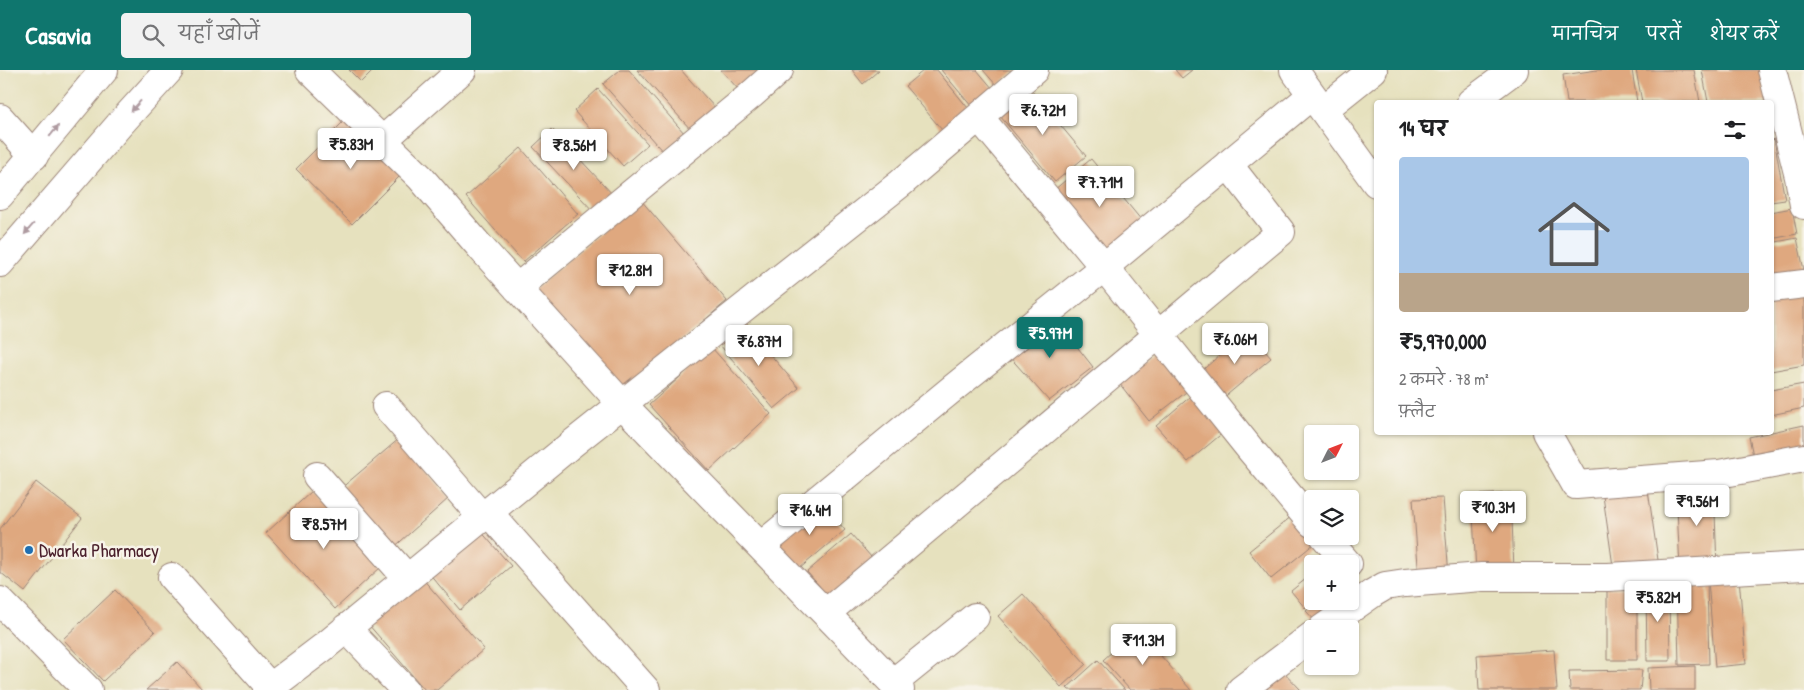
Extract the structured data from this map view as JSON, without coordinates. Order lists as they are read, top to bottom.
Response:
{
  "places": ["Dwarka Pharmacy"],
  "north": "top right",
  "page": {
    "header": "Casavia",
    "search": "यहाँ खोजें",
    "nav": ["मानचित्र", "परतें", "शेयर करें"],
    "price": [
      "₹6.72M",
      "₹5.83M",
      "₹8.56M",
      "₹7.71M",
      "₹12.8M",
      "₹5.97M",
      "₹6.06M",
      "₹6.87M",
      "₹9.56M",
      "₹10.3M",
      "₹16.4M",
      "₹8.57M",
      "₹5.82M",
      "₹11.3M"
    ],
    "heading": "14 घर",
    "list": [
      {
        "name": "₹5,970,000",
        "note": "2 कमरे · 78 m² · फ़्लैट"
      }
    ],
    "map_buttons": ["+", "−"]
  }
}
